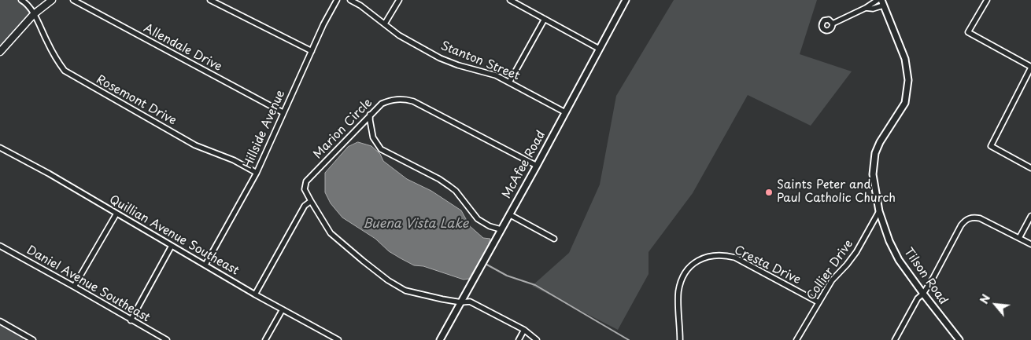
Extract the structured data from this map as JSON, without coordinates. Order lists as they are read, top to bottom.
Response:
{
  "streets": {
    "street": [
      "Allendale Drive",
      "Stanton Street",
      "Rosemont Drive",
      "Marion Circle",
      "Hillside Avenue",
      "McAfee Road",
      "Quillian Avenue Southeast",
      "Cresta Drive",
      "Collier Drive",
      "Tilson Road",
      "Daniel Avenue Southeast"
    ]
  },
  "crossings": [
    ["Allendale Drive", "Hillside Avenue"],
    ["Stanton Street", "McAfee Road"],
    ["Rosemont Drive", "Hillside Avenue"],
    ["Marion Circle", "McAfee Road"],
    ["Hillside Avenue", "Quillian Avenue Southeast"],
    ["Cresta Drive", "Collier Drive"],
    ["Collier Drive", "Tilson Road"]
  ],
  "water": ["Buena Vista Lake"],
  "places": ["Saints Peter and Paul Catholic Church"],
  "north": "top left"
}
